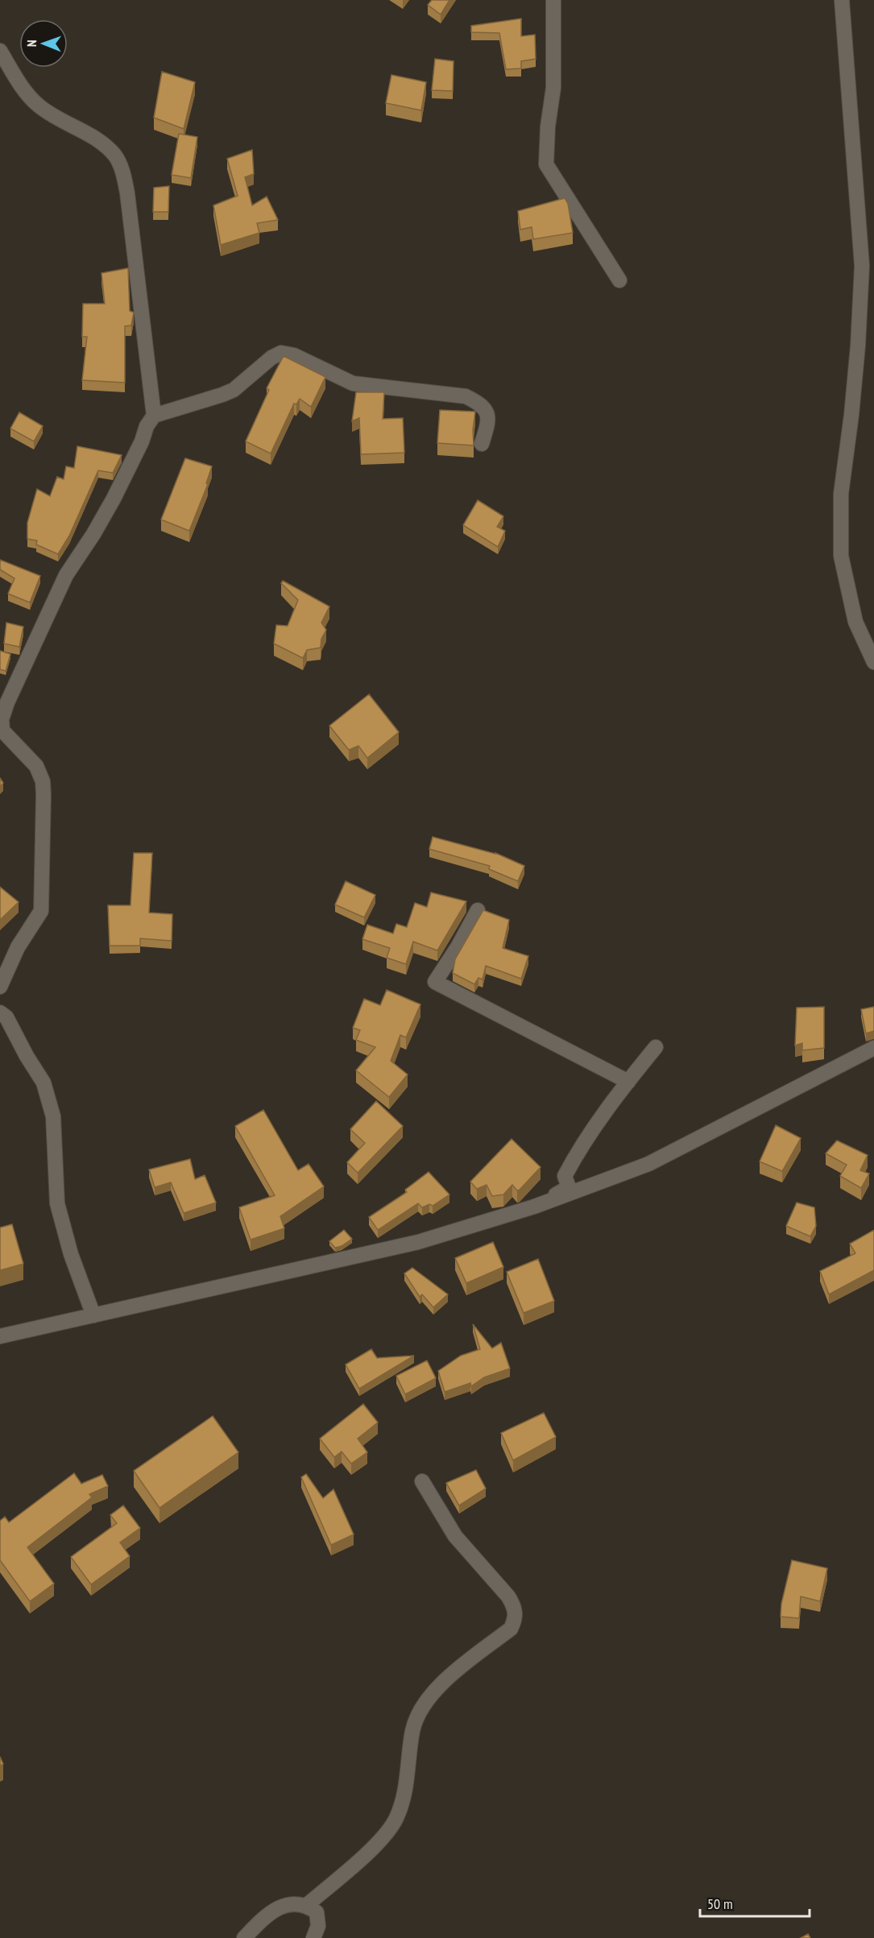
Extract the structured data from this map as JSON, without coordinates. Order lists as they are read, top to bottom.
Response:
{
  "scale_bar": "50 m",
  "north": "left"
}
